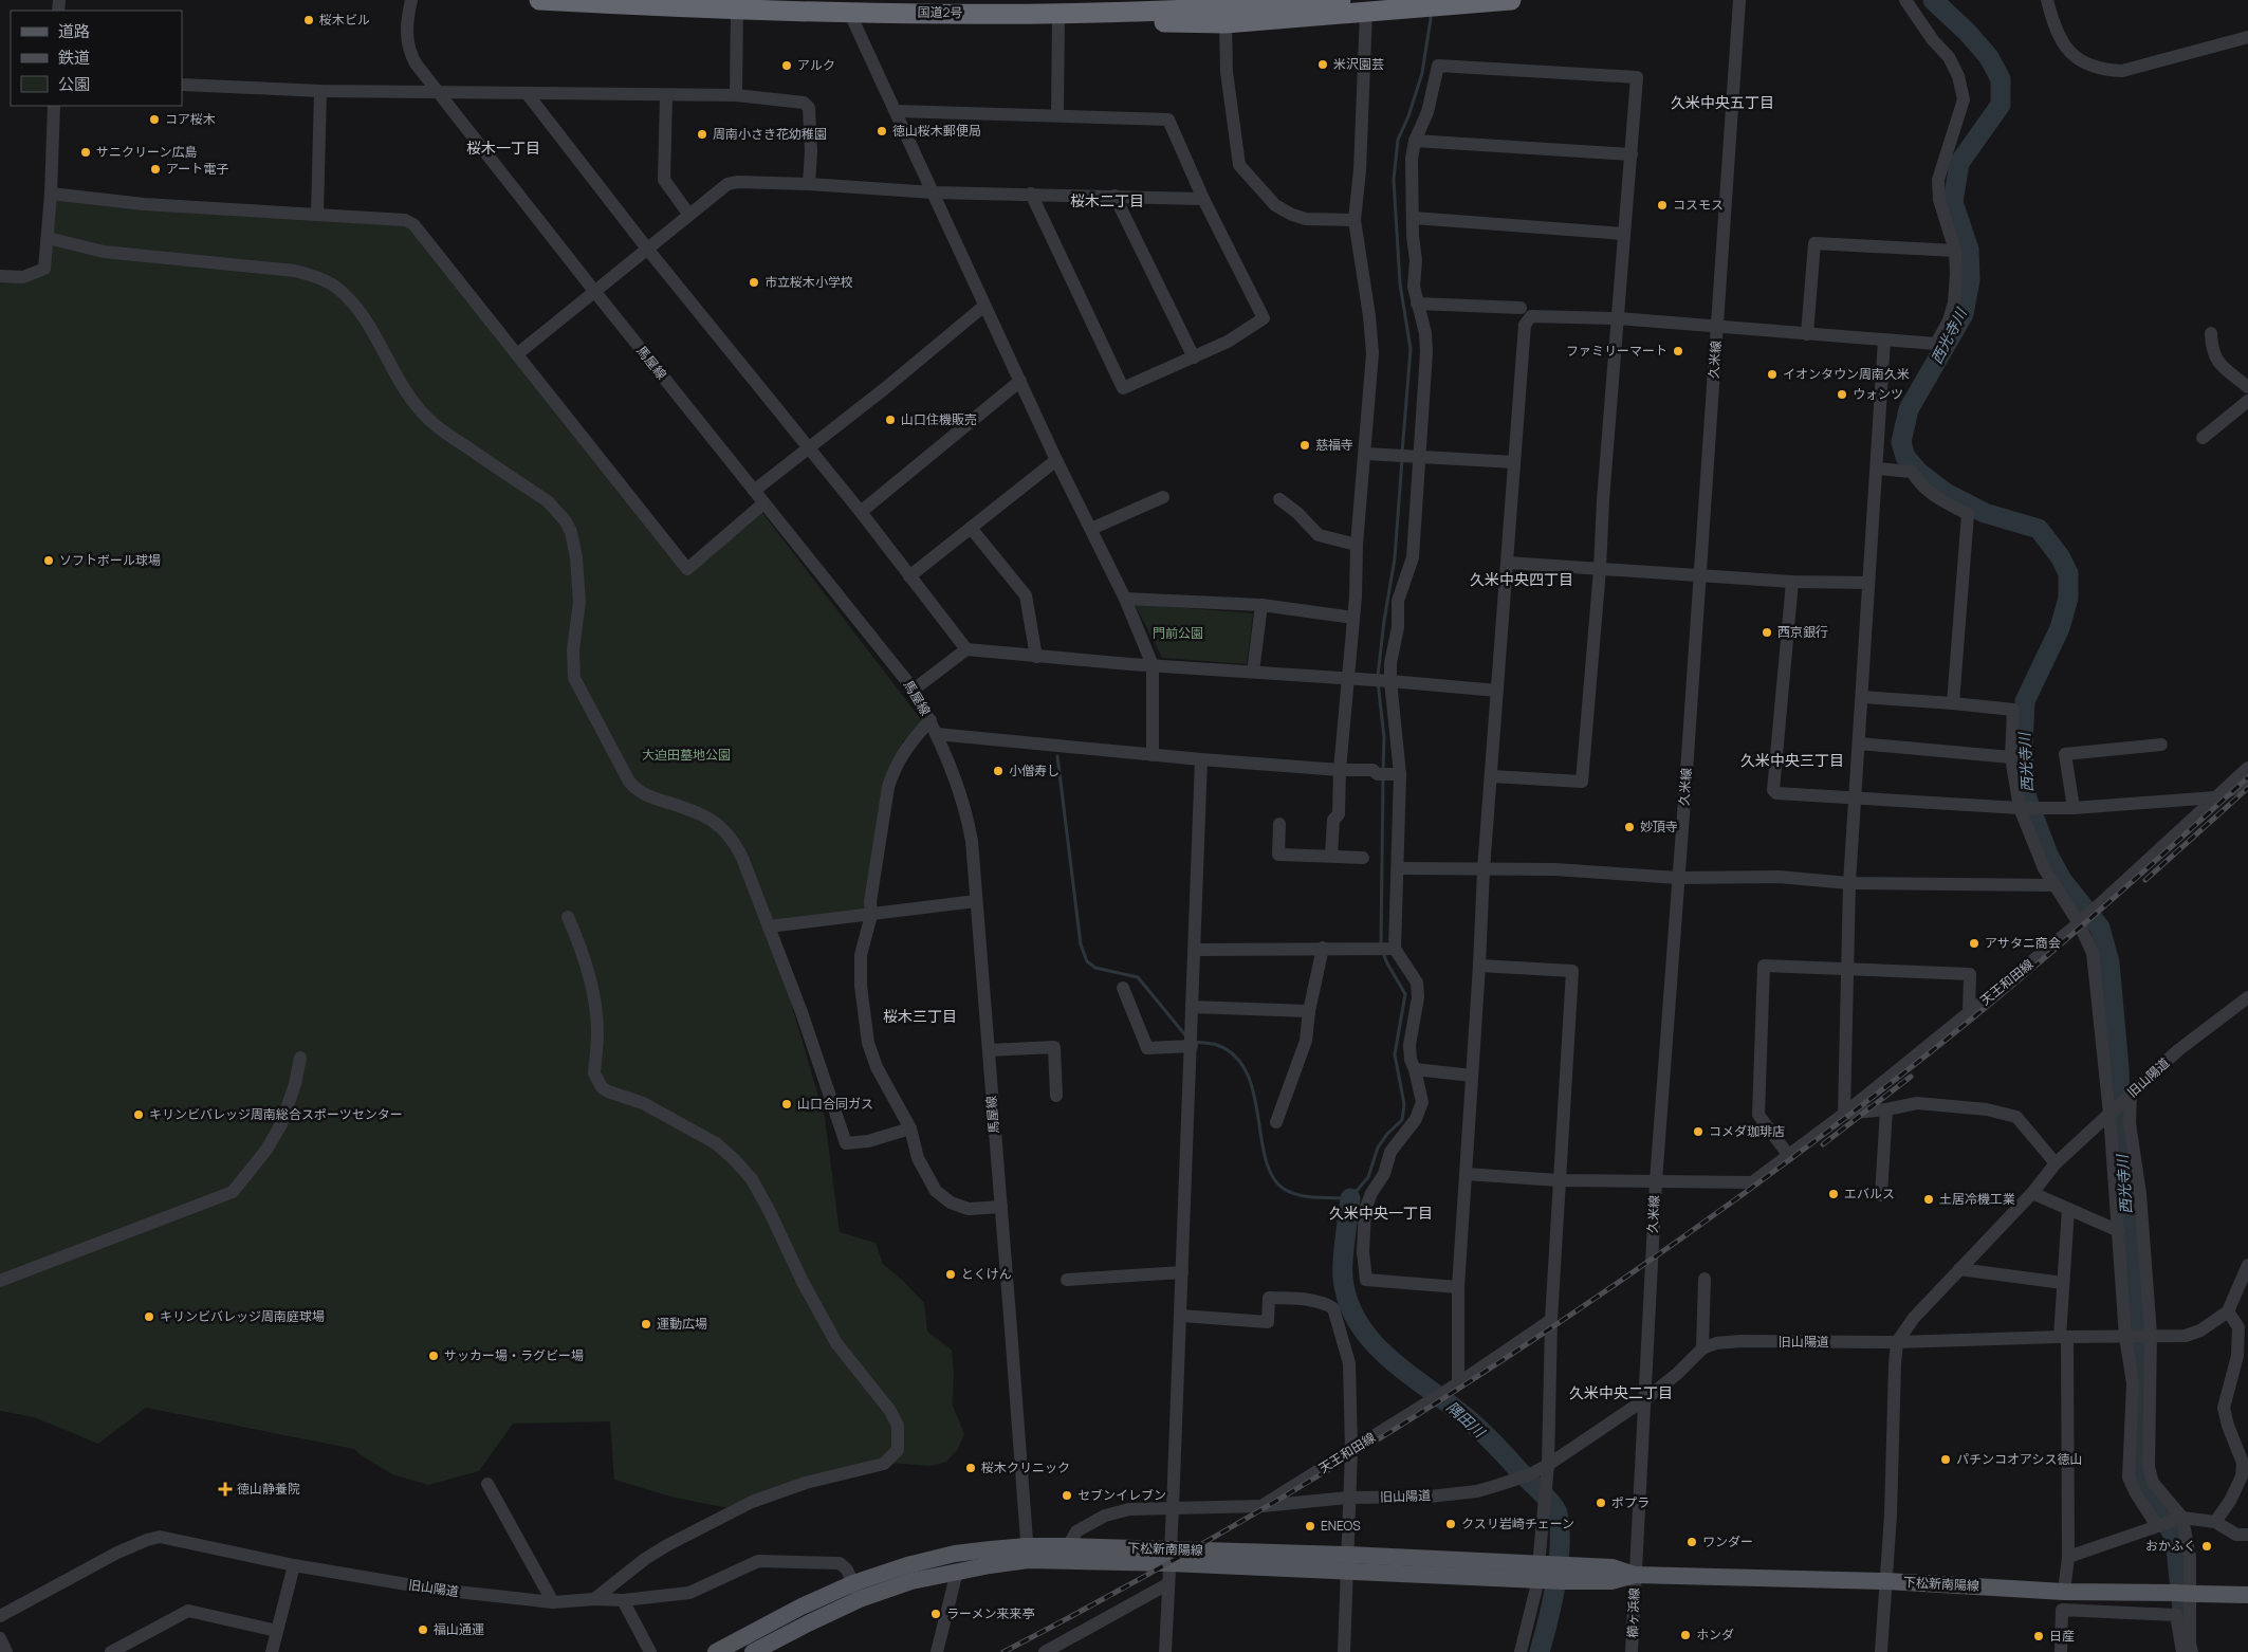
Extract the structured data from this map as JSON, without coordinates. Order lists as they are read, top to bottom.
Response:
{
  "streets": {
    "highway": ["国道2号"],
    "main road": ["下松新南陽線"],
    "street": [
      "久米線",
      "馬屋線",
      "天王和田線",
      "旧山陽道",
      "櫛ヶ浜線"
    ]
  },
  "crossings": [
    ["久米線", "天王和田線"],
    ["久米線", "旧山陽道"],
    ["久米線", "下松新南陽線"],
    ["久米線", "櫛ヶ浜線"],
    ["馬屋線", "下松新南陽線"],
    ["天王和田線", "旧山陽道"],
    ["旧山陽道", "下松新南陽線"],
    ["下松新南陽線", "櫛ヶ浜線"]
  ],
  "districts": [
    "久米中央五丁目",
    "桜木一丁目",
    "桜木二丁目",
    "久米中央四丁目",
    "久米中央三丁目",
    "桜木三丁目",
    "久米中央一丁目",
    "久米中央二丁目"
  ],
  "water": ["西光寺川", "隅田川"],
  "parks": ["門前公園", "大迫田墓地公園"],
  "places": {
    "other": [
      "桜木ビル",
      "米沢園芸",
      "アルク",
      "コア桜木",
      "徳山桜木郵便局",
      "周南小さき花幼稚園",
      "サニクリーン広島",
      "アート電子",
      "コスモス",
      "市立桜木小学校",
      "ファミリーマート",
      "イオンタウン周南久米",
      "ウォンツ",
      "山口住機販売",
      "慈福寺",
      "ソフトボール球場",
      "西京銀行",
      "小僧寿し",
      "妙頂寺",
      "アサタニ商会",
      "山口合同ガス",
      "キリンビバレッジ周南総合スポーツセンター",
      "コメダ珈琲店",
      "エバルス",
      "土居冷機工業",
      "とくけん",
      "キリンビバレッジ周南庭球場",
      "運動広場",
      "サッカー場・ラグビー場",
      "パチンコオアシス徳山",
      "桜木クリニック",
      "セブンイレブン",
      "ポプラ",
      "クスリ岩崎チェーン",
      "ENEOS",
      "ワンダー",
      "おかふく",
      "ラーメン来来亭",
      "福山通運",
      "ホンダ",
      "日産"
    ],
    "health": ["徳山静養院"]
  },
  "legend": ["道路", "鉄道", "公園"]
}
